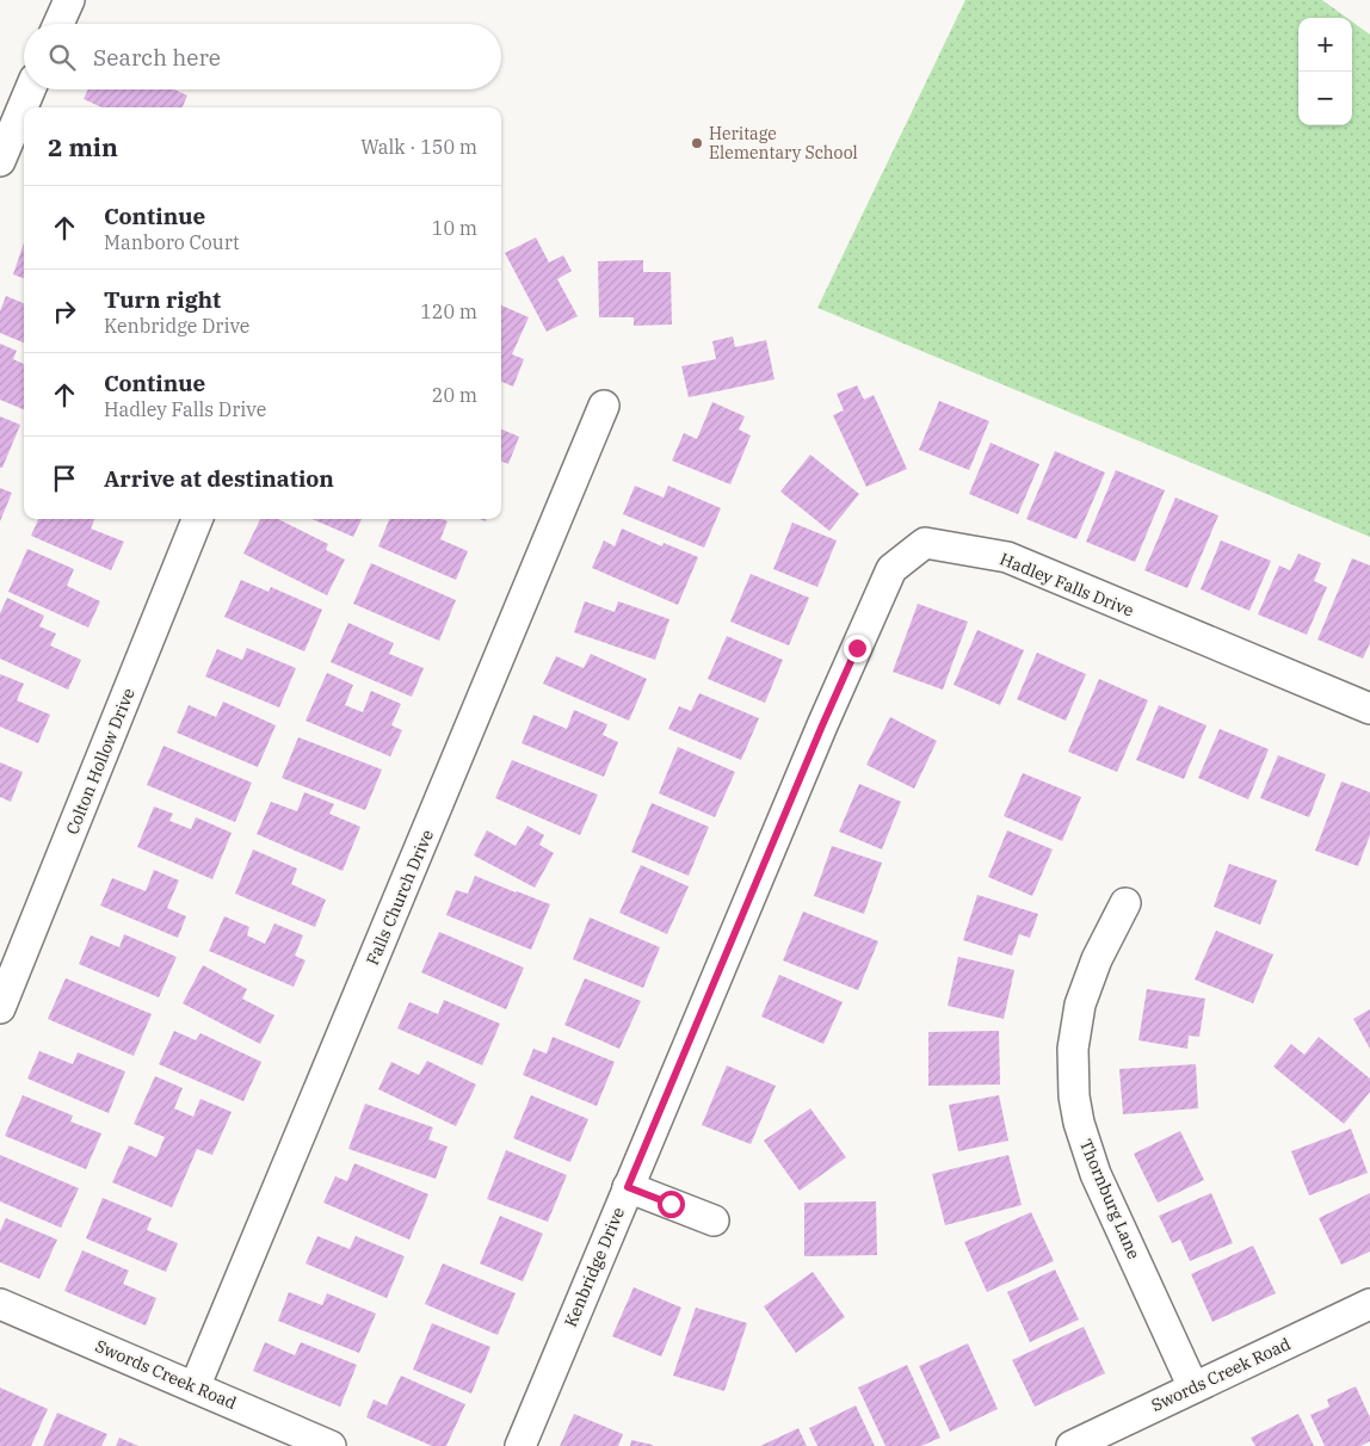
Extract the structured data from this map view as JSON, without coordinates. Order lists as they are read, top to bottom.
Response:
{
  "streets": {
    "street": [
      "Hadley Falls Drive",
      "Colton Hollow Drive",
      "Falls Church Drive",
      "Thornburg Lane",
      "Kenbridge Drive",
      "Swords Creek Road"
    ]
  },
  "crossings": [
    ["Hadley Falls Drive", "Kenbridge Drive"],
    ["Falls Church Drive", "Swords Creek Road"],
    ["Thornburg Lane", "Swords Creek Road"]
  ],
  "places": ["Heritage Elementary School"],
  "page": {
    "map_buttons": ["+", "−"],
    "search": "Search here",
    "heading": ["2 min", "Walk · 150 m"],
    "list": [
      ["Continue", "Manboro Court", "10 m"],
      ["Turn right", "Kenbridge Drive", "120 m"],
      ["Continue", "Hadley Falls Drive", "20 m"],
      "Arrive at destination"
    ]
  }
}
